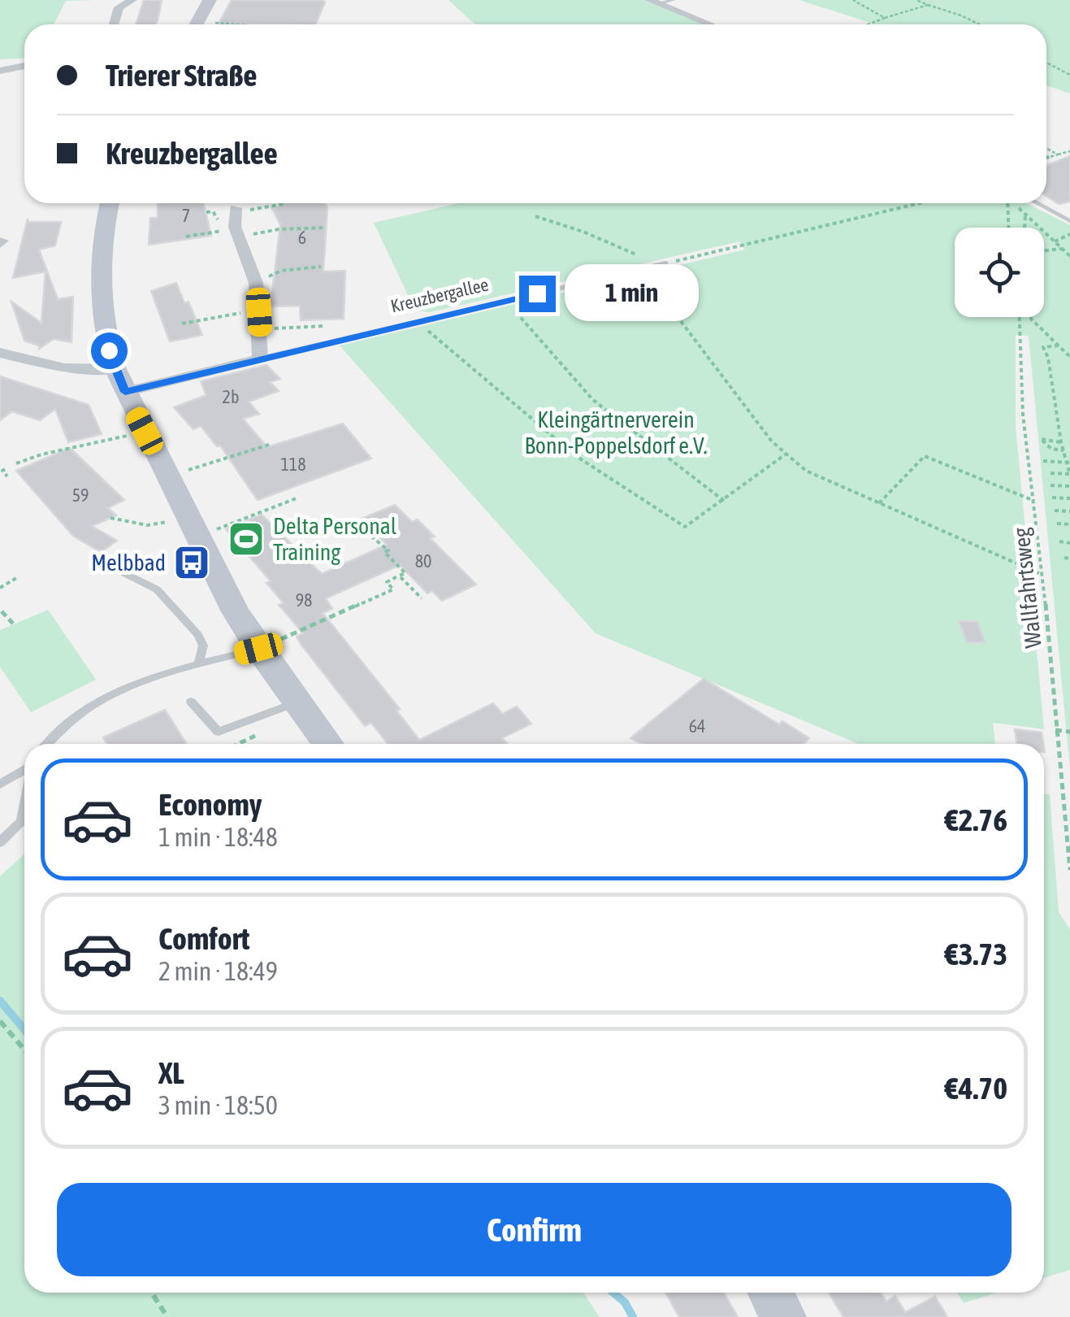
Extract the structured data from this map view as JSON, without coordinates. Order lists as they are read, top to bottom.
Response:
{
  "streets": {
    "street": ["Kreuzbergallee"],
    "path": ["Wallfahrtsweg"]
  },
  "parks": ["Kleingärtnerverein Bonn-Poppelsdorf e.V."],
  "places": {
    "sports": ["Delta Personal Training"],
    "bus stop": ["Melbbad"]
  },
  "house_numbers": [
    "7",
    "6",
    "2b",
    "118",
    "59",
    "80",
    "98",
    "64"
  ],
  "page": {
    "banner": ["Trierer Straße", "Kreuzbergallee"],
    "bubble": "1 min",
    "list": [
      {
        "name": "Economy",
        "note": "1 min · 18:48",
        "value": "€2.76"
      },
      {
        "name": "Comfort",
        "note": "2 min · 18:49",
        "value": "€3.73"
      },
      {
        "name": "XL",
        "note": "3 min · 18:50",
        "value": "€4.70"
      }
    ],
    "buttons": "Confirm"
  }
}
